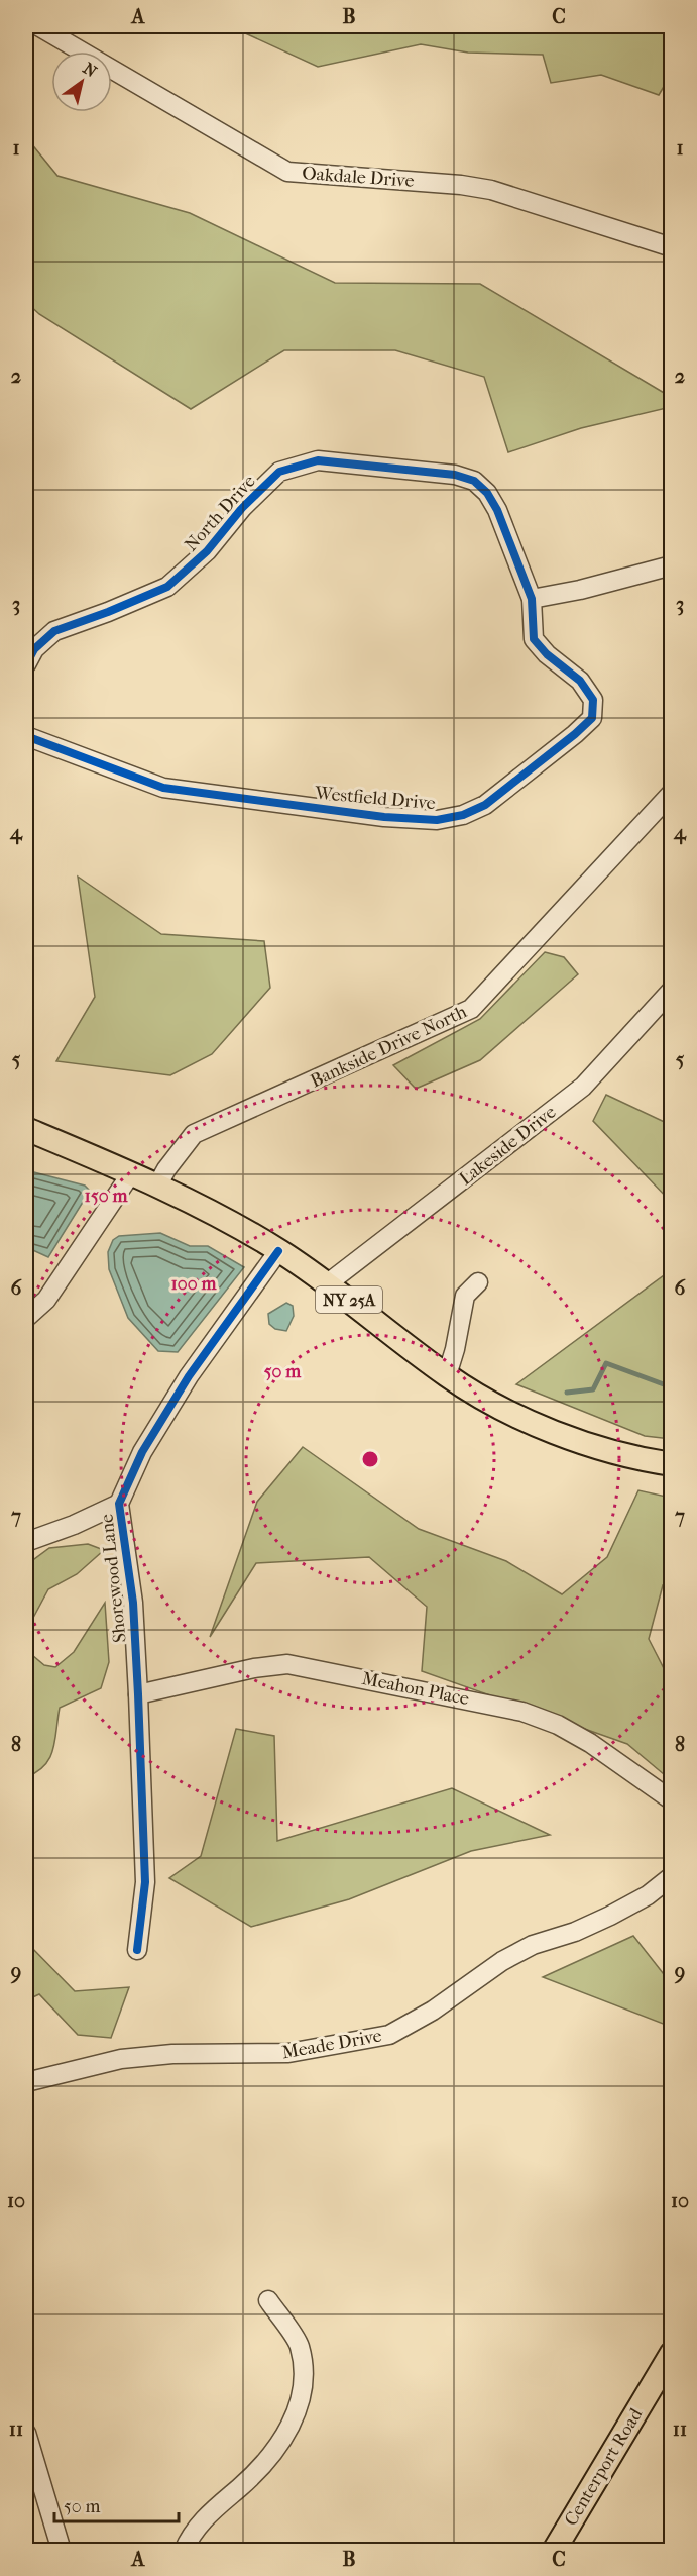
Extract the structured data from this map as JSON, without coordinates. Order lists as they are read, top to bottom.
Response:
{
  "streets": {
    "main road": ["NY 25A", "Centerport Road"],
    "street": [
      "Oakdale Drive",
      "North Drive",
      "Westfield Drive",
      "Bankside Drive North",
      "Lakeside Drive",
      "Shorewood Lane",
      "Meahon Place",
      "Meade Drive"
    ]
  },
  "crossings": [
    ["North Drive", "Westfield Drive"],
    ["Bankside Drive North", "NY 25A"],
    ["Lakeside Drive", "NY 25A"],
    ["NY 25A", "Shorewood Lane"],
    ["Shorewood Lane", "Meahon Place"]
  ],
  "scale_bar": "50 m",
  "north": "top right",
  "grid": {
    "columns": ["A", "B", "C"],
    "rows": [
      "1",
      "2",
      "3",
      "4",
      "5",
      "6",
      "7",
      "8",
      "9",
      "10",
      "11"
    ]
  },
  "rings": ["150 m", "100 m", "50 m"]
}
